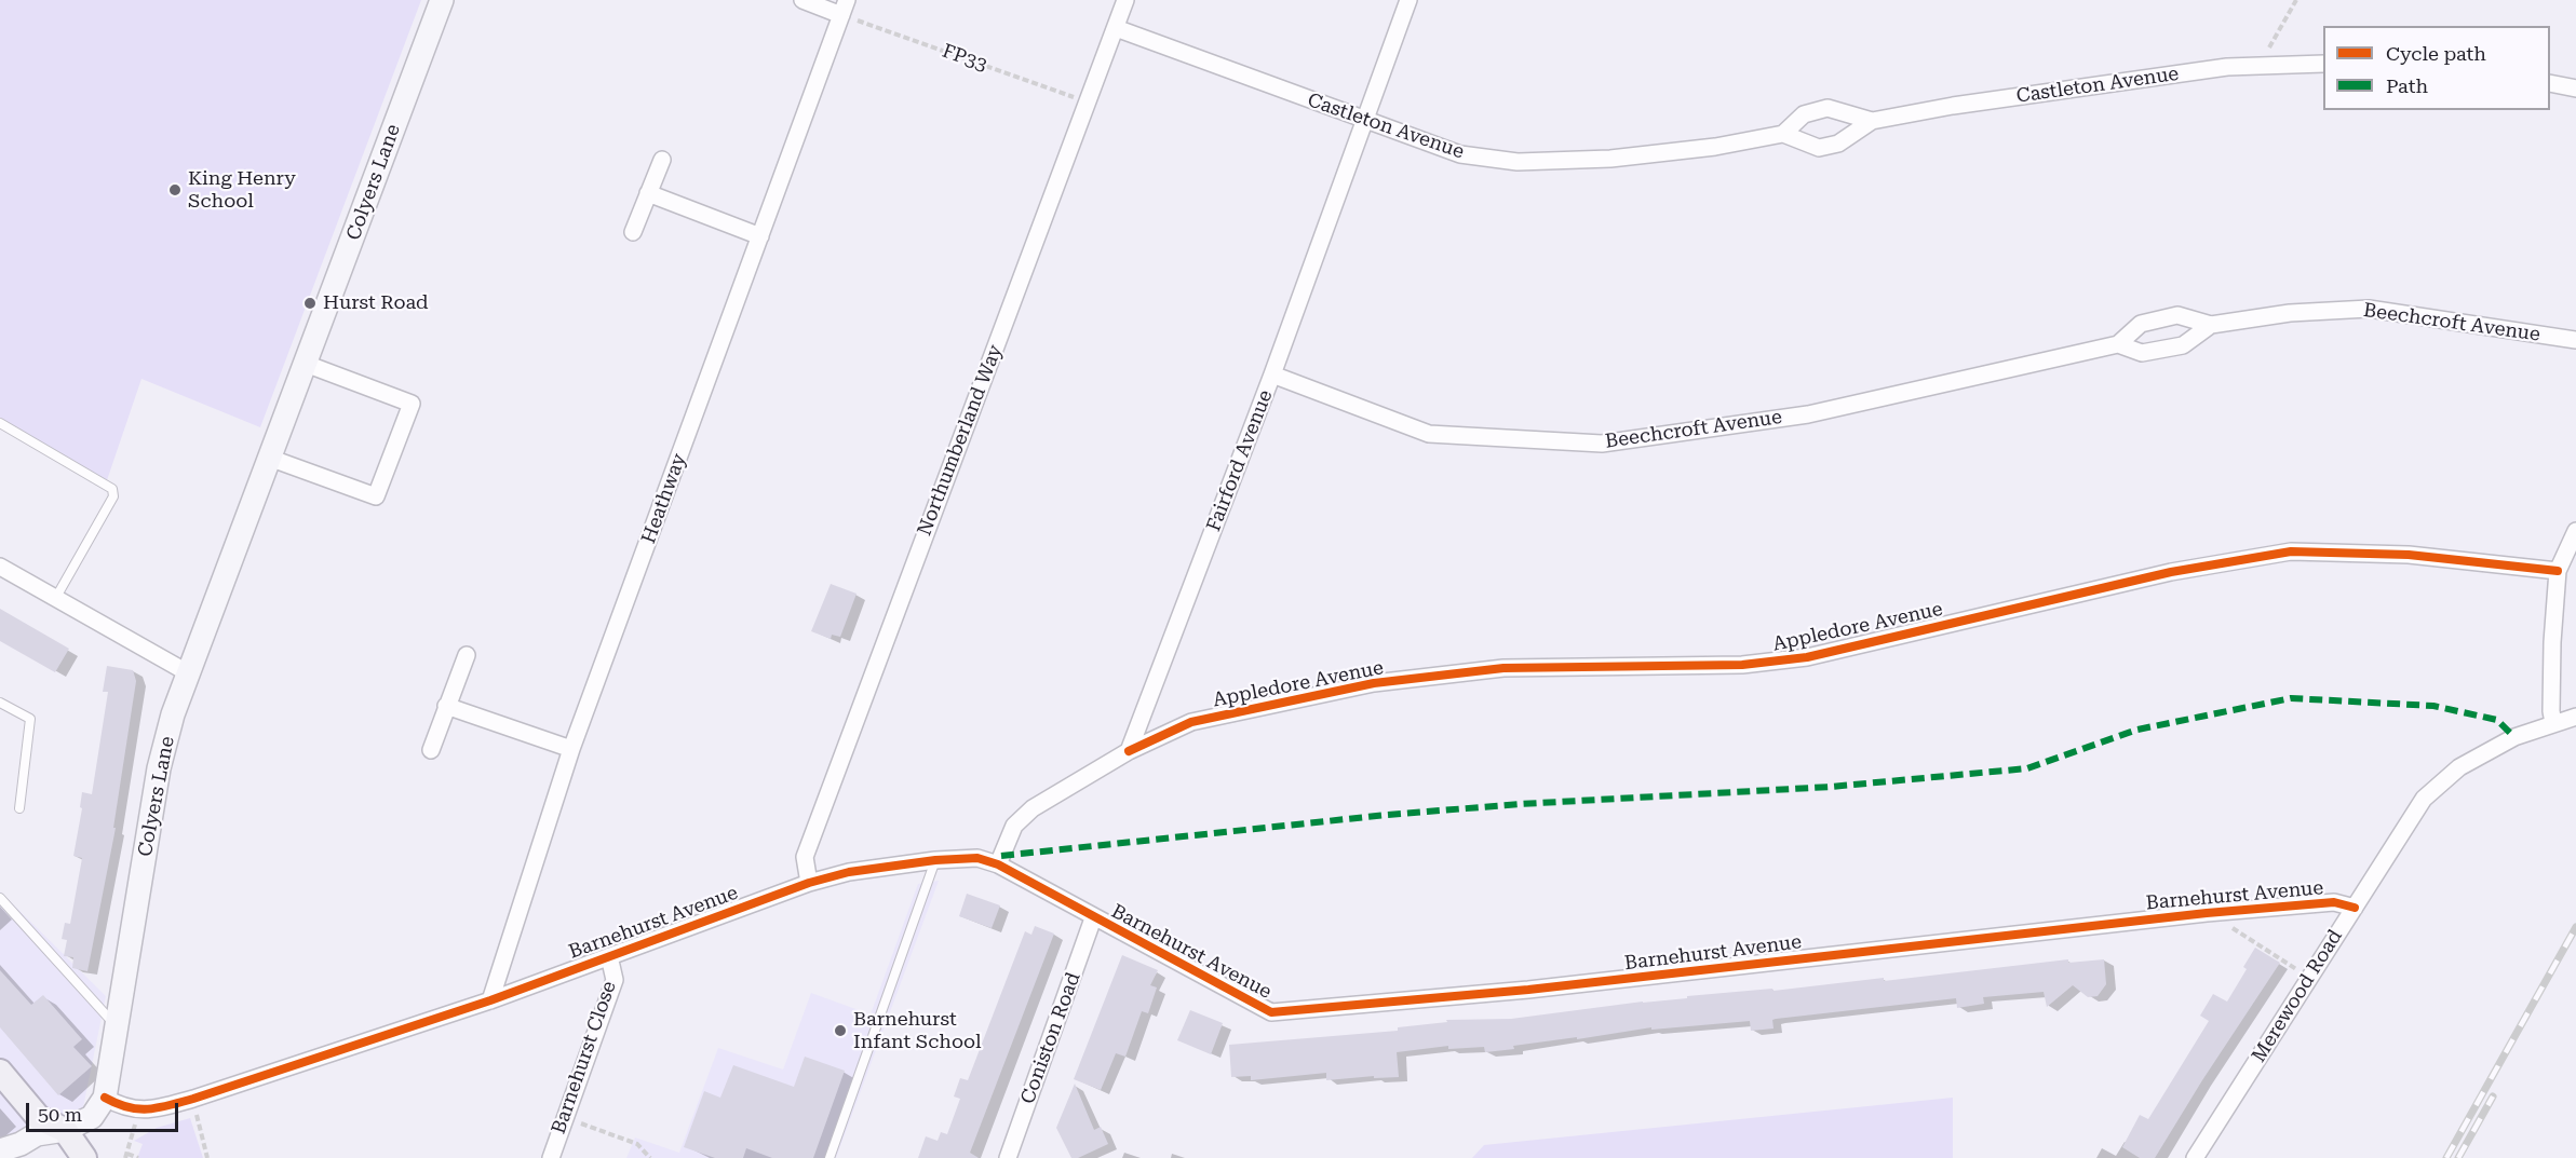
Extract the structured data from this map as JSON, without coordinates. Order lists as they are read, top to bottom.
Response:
{
  "streets": {
    "street": [
      "Castleton Avenue",
      "Colyers Lane",
      "Beechcroft Avenue",
      "Northumberland Way",
      "Fairford Avenue",
      "Heathway",
      "Appledore Avenue",
      "Barnehurst Avenue",
      "Merewood Road",
      "Coniston Road",
      "Barnehurst Close"
    ],
    "path": ["FP33"]
  },
  "crossings": [
    ["FP33", "Northumberland Way"],
    ["FP33", "Heathway"],
    ["Castleton Avenue", "Northumberland Way"],
    ["Castleton Avenue", "Fairford Avenue"],
    ["Colyers Lane", "Barnehurst Avenue"],
    ["Beechcroft Avenue", "Fairford Avenue"],
    ["Northumberland Way", "Barnehurst Avenue"],
    ["Fairford Avenue", "Appledore Avenue"],
    ["Heathway", "Barnehurst Avenue"],
    ["Barnehurst Avenue", "Merewood Road"],
    ["Barnehurst Avenue", "Coniston Road"],
    ["Barnehurst Avenue", "Barnehurst Close"]
  ],
  "places": ["King Henry School", "Hurst Road", "Barnehurst Infant School"],
  "legend": ["Cycle path", "Path"],
  "scale_bar": "50 m"
}
